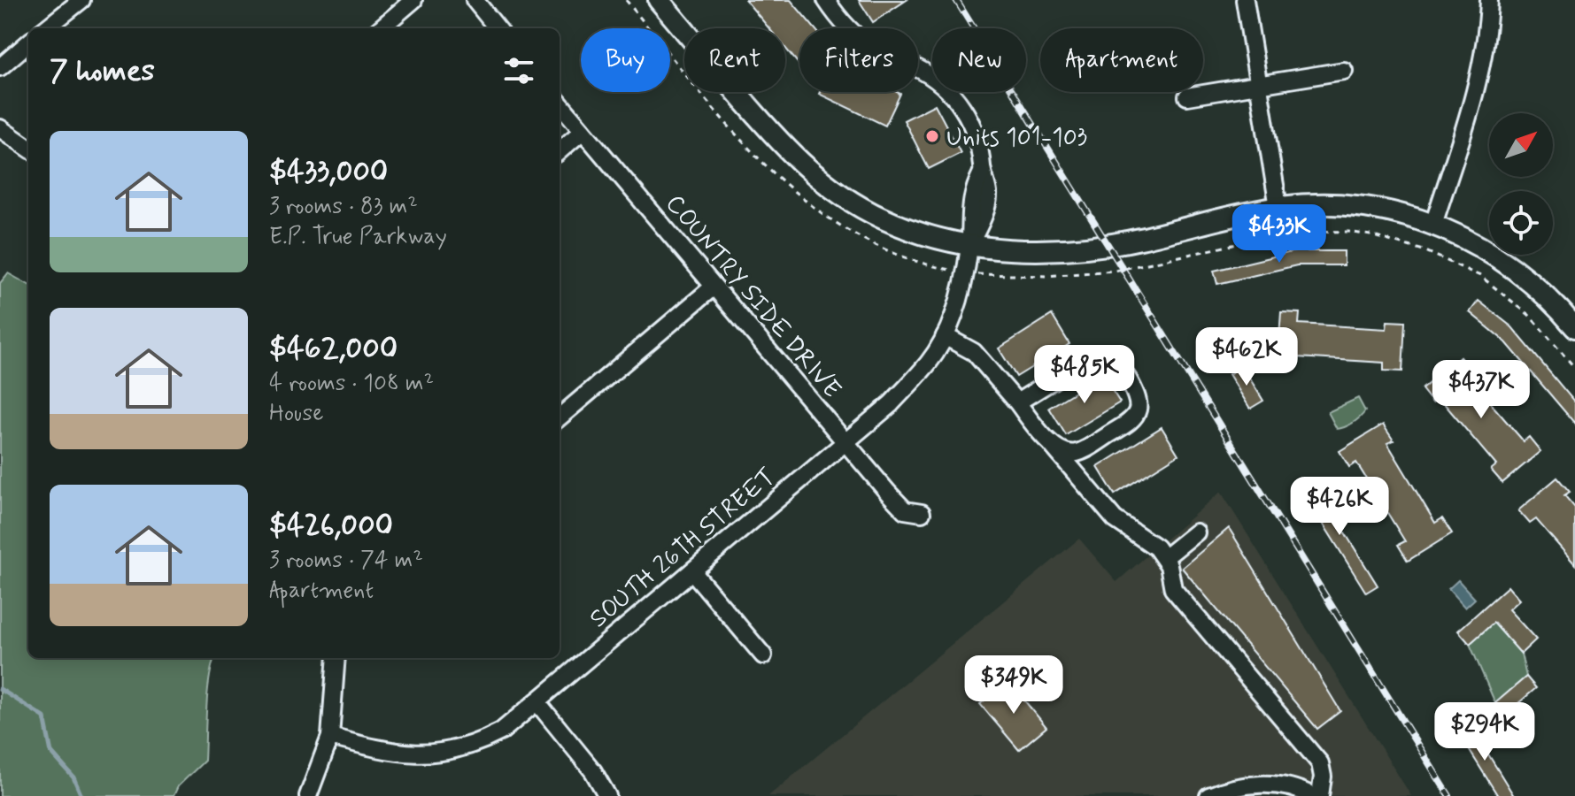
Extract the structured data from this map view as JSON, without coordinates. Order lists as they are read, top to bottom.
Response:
{
  "streets": {
    "street": ["COUNTRY SIDE DRIVE", "SOUTH 26TH STREET"]
  },
  "crossings": [
    ["COUNTRY SIDE DRIVE", "SOUTH 26TH STREET"]
  ],
  "places": ["Units 101-103"],
  "north": "top right",
  "page": {
    "chip": [
      "Buy",
      "Rent",
      "Filters",
      "New",
      "Apartment"
    ],
    "heading": "7 homes",
    "list": [
      {
        "name": "$433,000",
        "note": "3 rooms · 83 m² · E.P. True Parkway"
      },
      {
        "name": "$462,000",
        "note": "4 rooms · 108 m² · House"
      },
      {
        "name": "$426,000",
        "note": "3 rooms · 74 m² · Apartment"
      }
    ],
    "price": [
      "$433K",
      "$462K",
      "$485K",
      "$437K",
      "$426K",
      "$349K",
      "$294K"
    ]
  }
}
